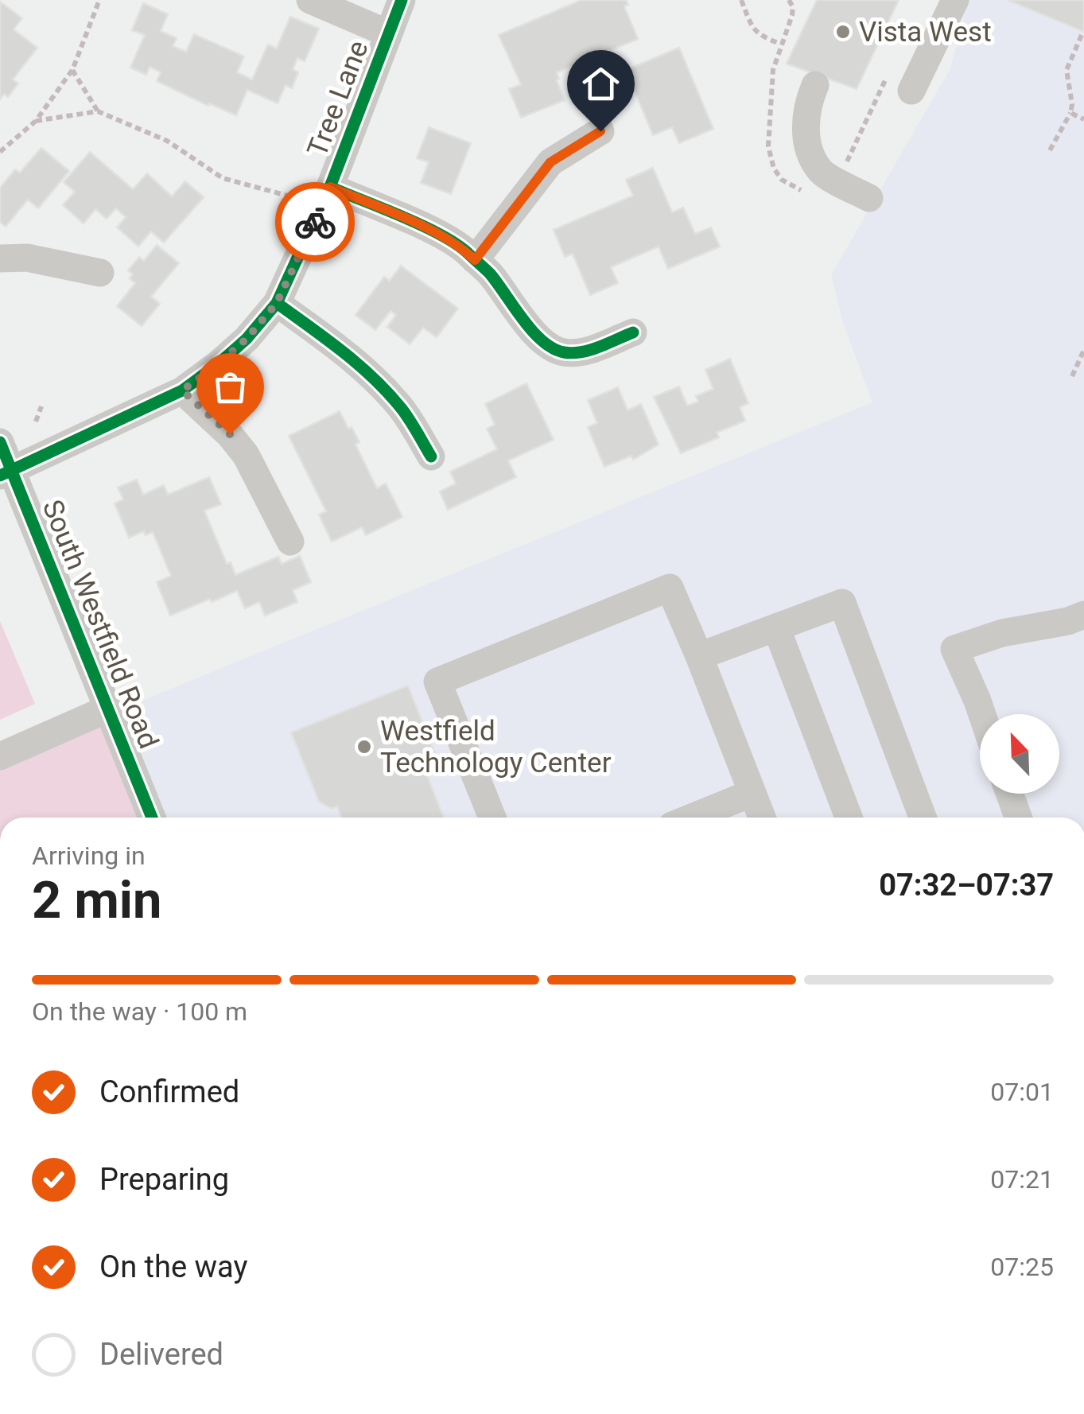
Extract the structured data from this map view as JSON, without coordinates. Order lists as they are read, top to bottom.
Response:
{
  "streets": {
    "street": ["Tree Lane", "South Westfield Road"]
  },
  "crossings": [
    ["Tree Lane", "South Westfield Road"]
  ],
  "places": ["Vista West", "Westfield Technology Center"],
  "north": "top left",
  "page": {
    "heading": ["2 min", "Arriving in", "07:32–07:37"],
    "bar": "On the way · 100 m",
    "list": [
      ["Confirmed", "07:01"],
      ["Preparing", "07:21"],
      ["On the way", "07:25"],
      "Delivered"
    ]
  }
}
